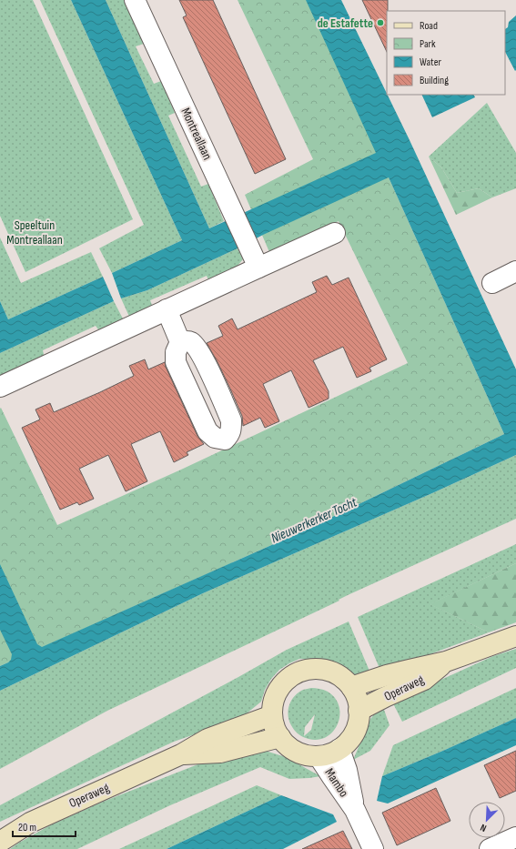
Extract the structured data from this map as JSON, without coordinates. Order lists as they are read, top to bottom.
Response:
{
  "streets": {
    "main road": ["Operaweg"],
    "street": ["Montreallaan", "Mambo"]
  },
  "crossings": [
    ["Operaweg", "Mambo"]
  ],
  "water": ["Nieuwerkerker Tocht"],
  "parks": ["Speeltuin Montreallaan"],
  "places": ["de Estafette"],
  "legend": [
    "Road",
    "Park",
    "Water",
    "Building"
  ],
  "scale_bar": "20 m",
  "north": "bottom left"
}
